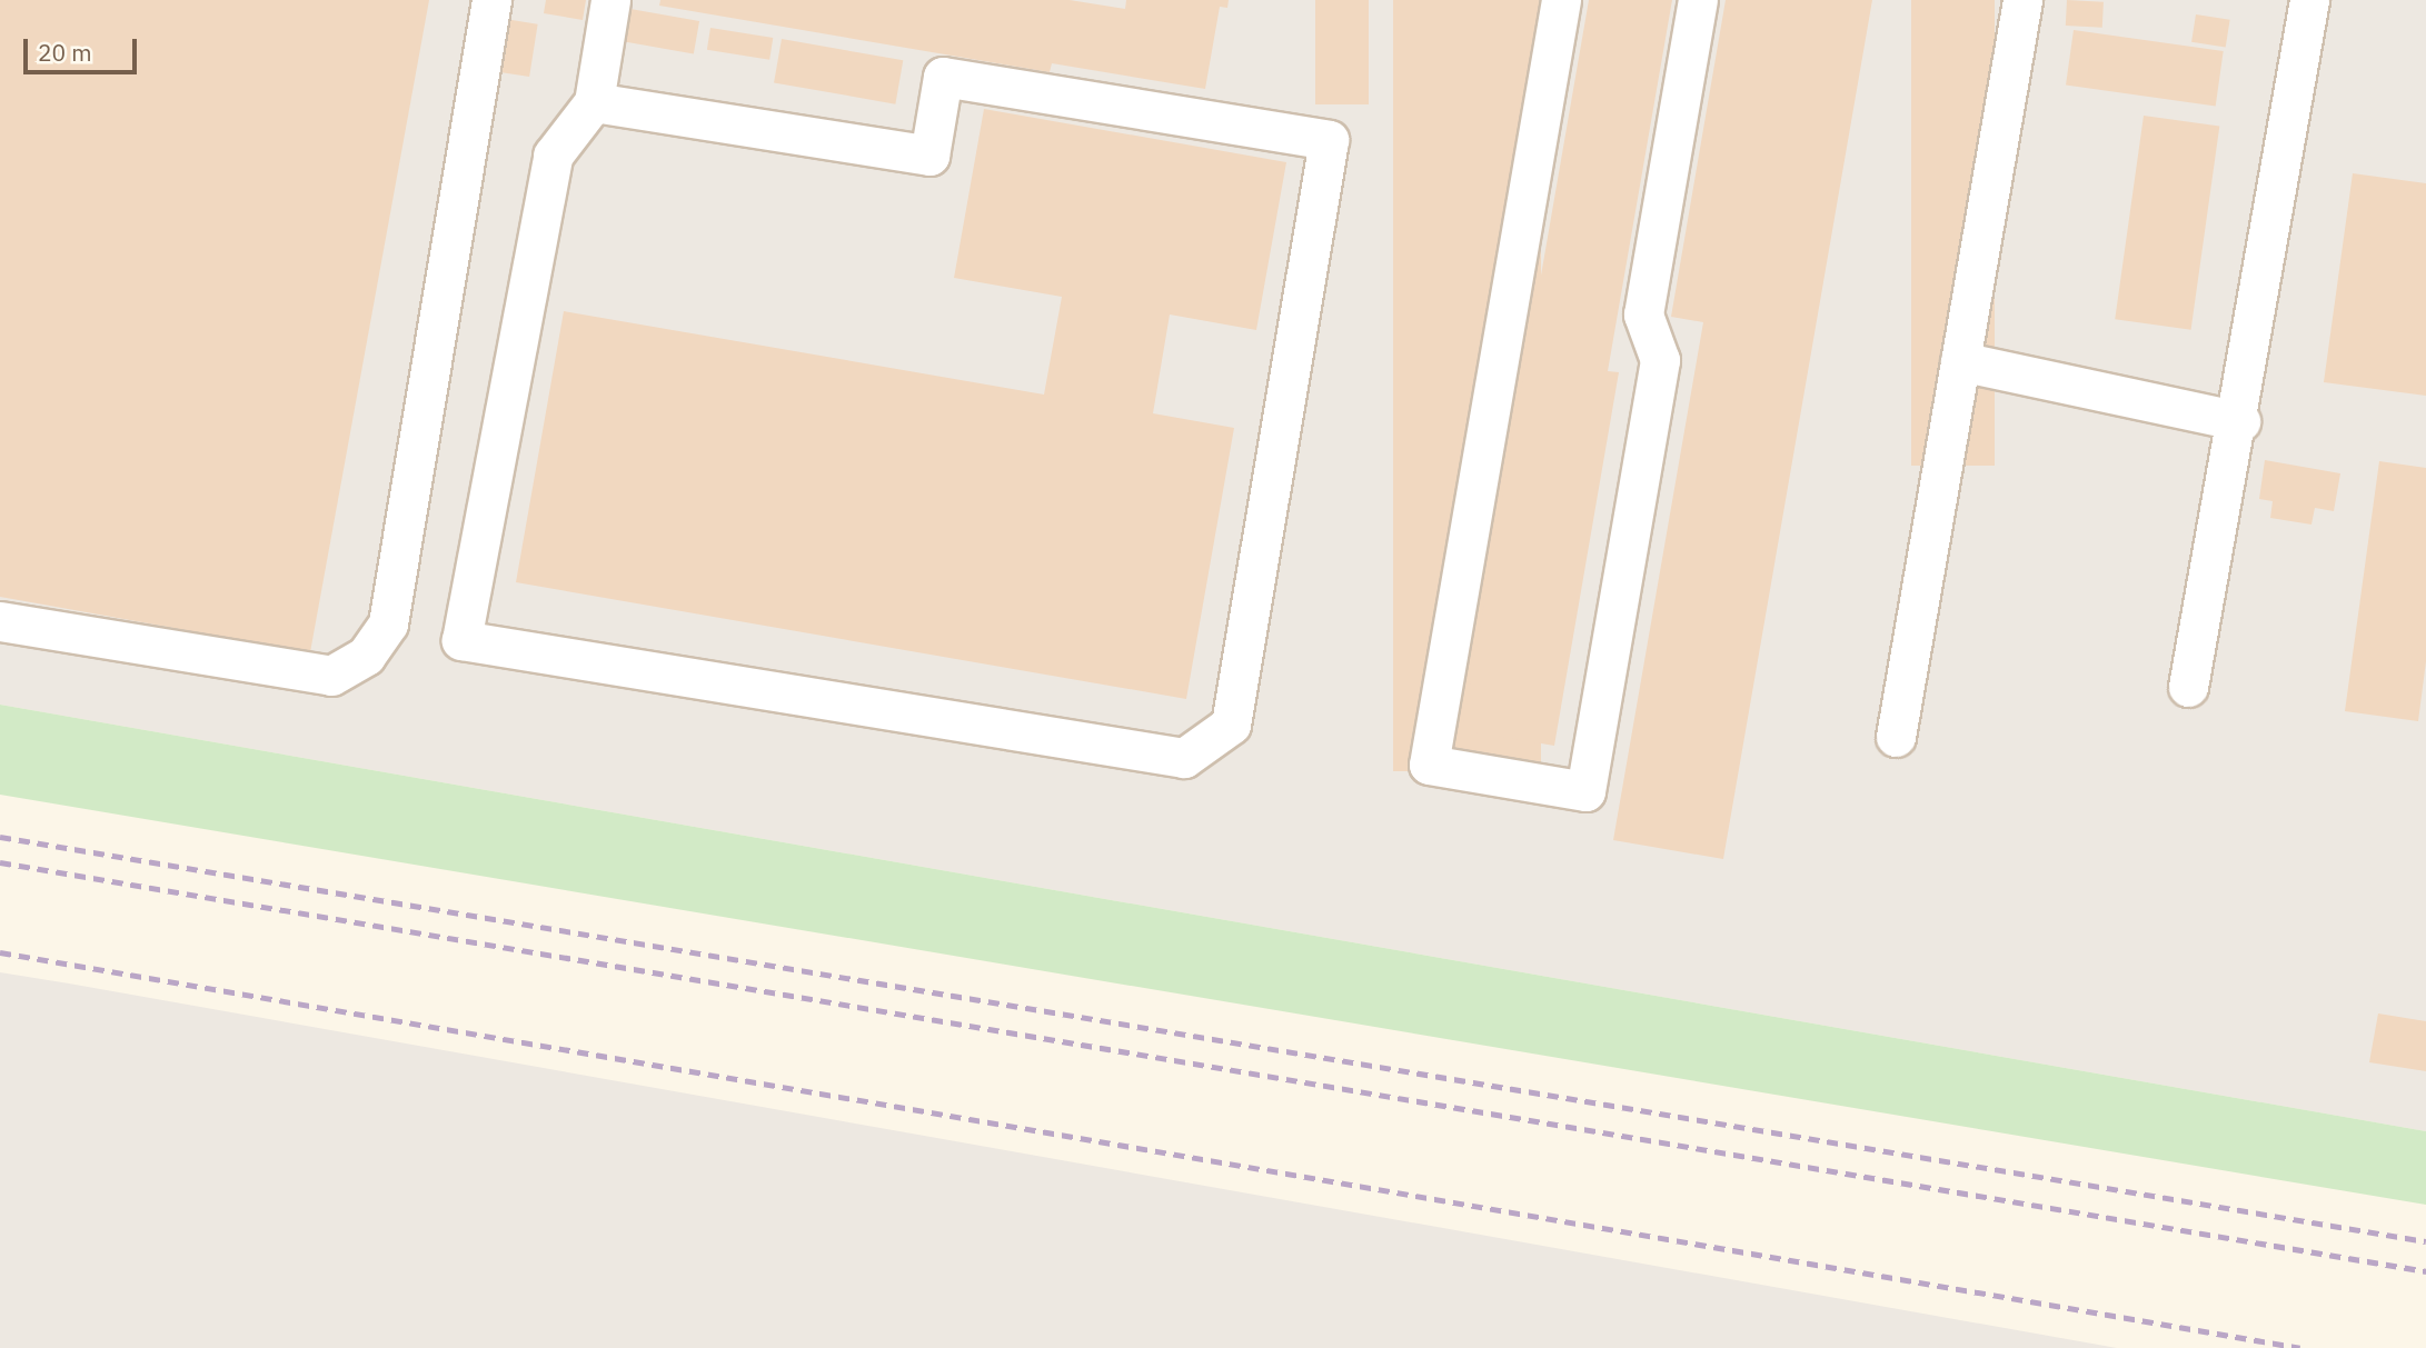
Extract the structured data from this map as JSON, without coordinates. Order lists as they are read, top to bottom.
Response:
{
  "scale_bar": "20 m"
}
